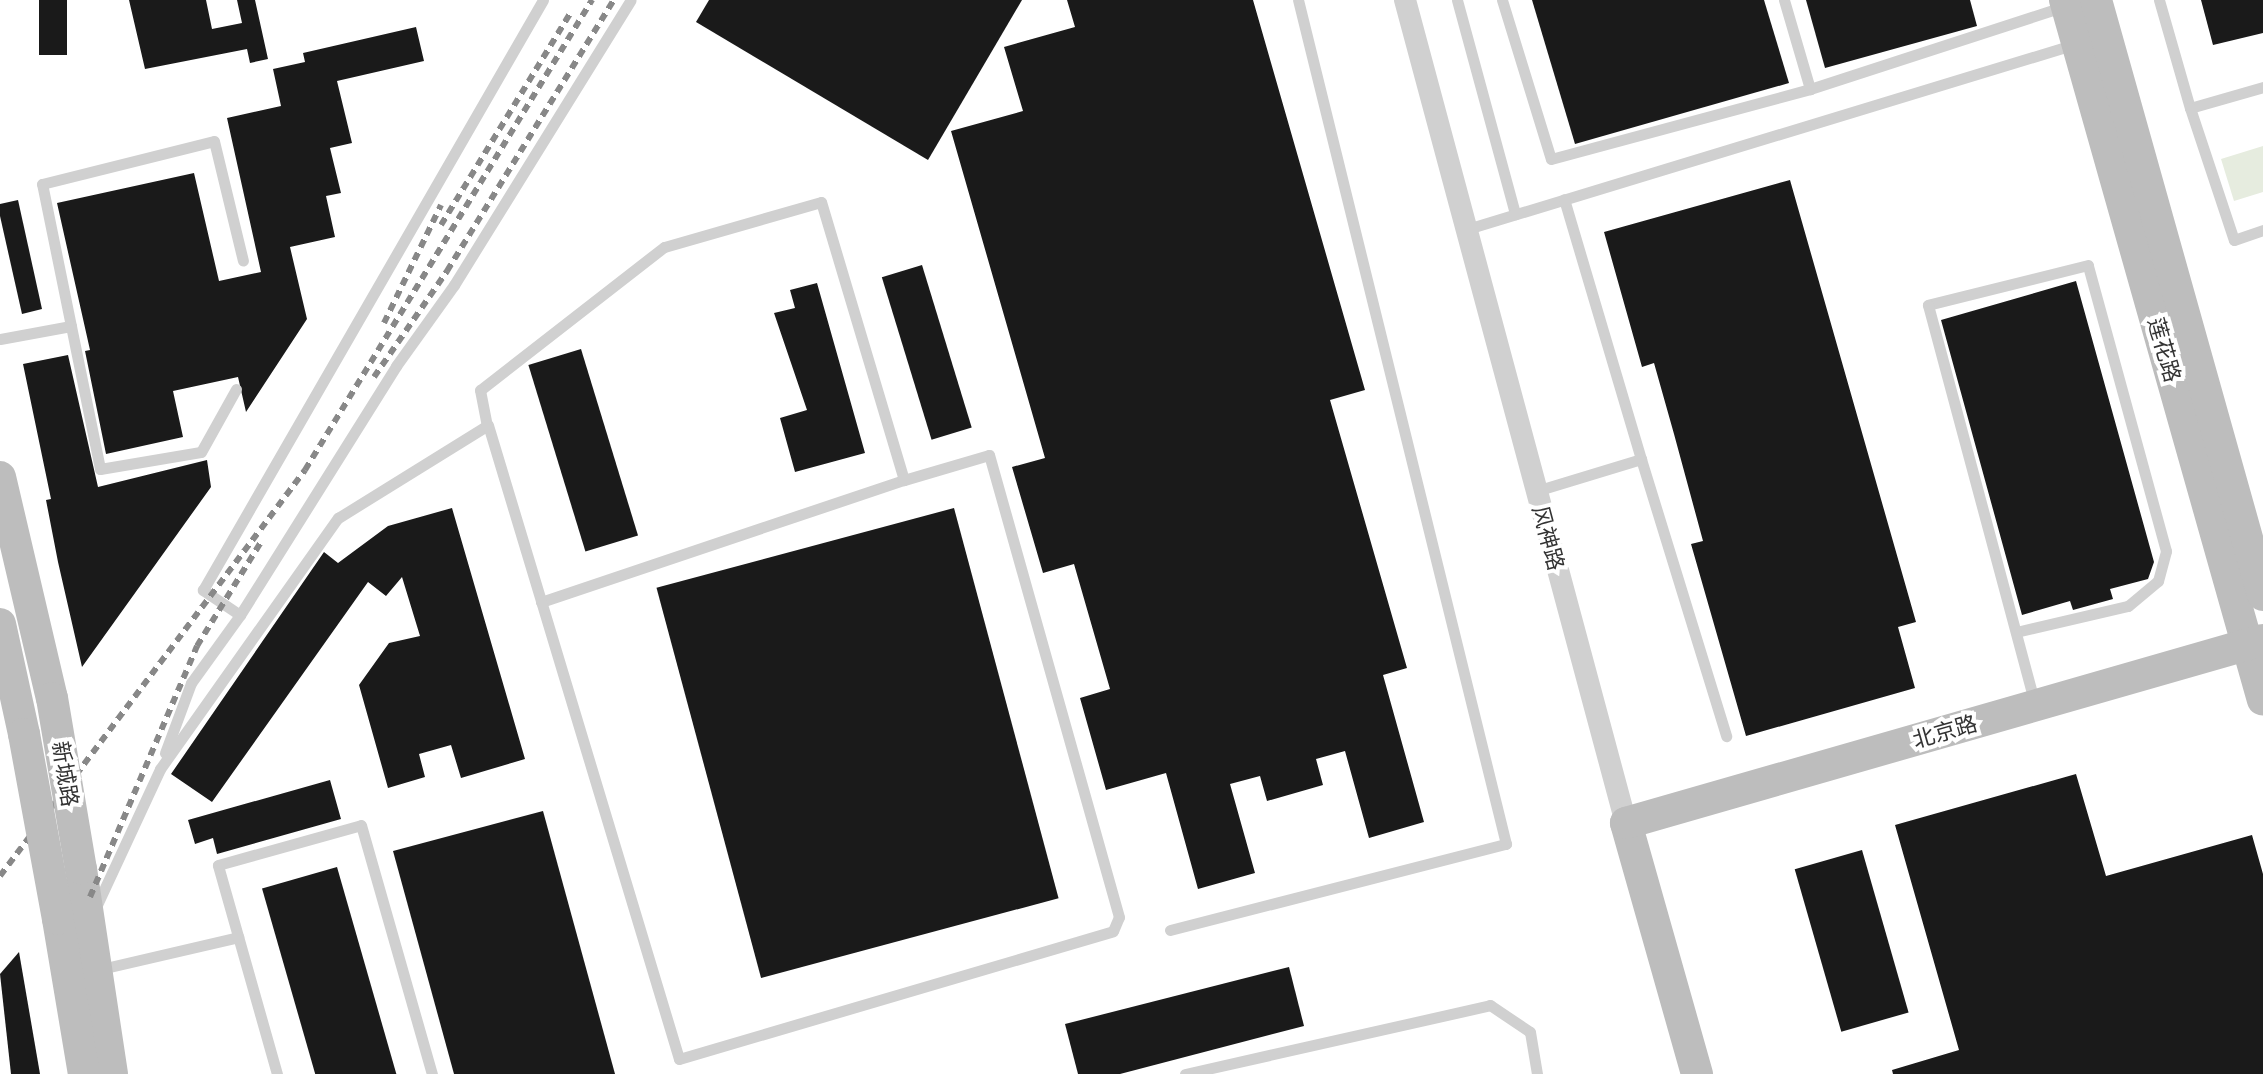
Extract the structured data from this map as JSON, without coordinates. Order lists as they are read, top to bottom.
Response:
{
  "streets": {
    "street": [
      "莲花路",
      "风神路",
      "北京路",
      "新城路"
    ]
  },
  "crossings": [
    ["莲花路", "北京路"],
    ["风神路", "北京路"]
  ]
}
